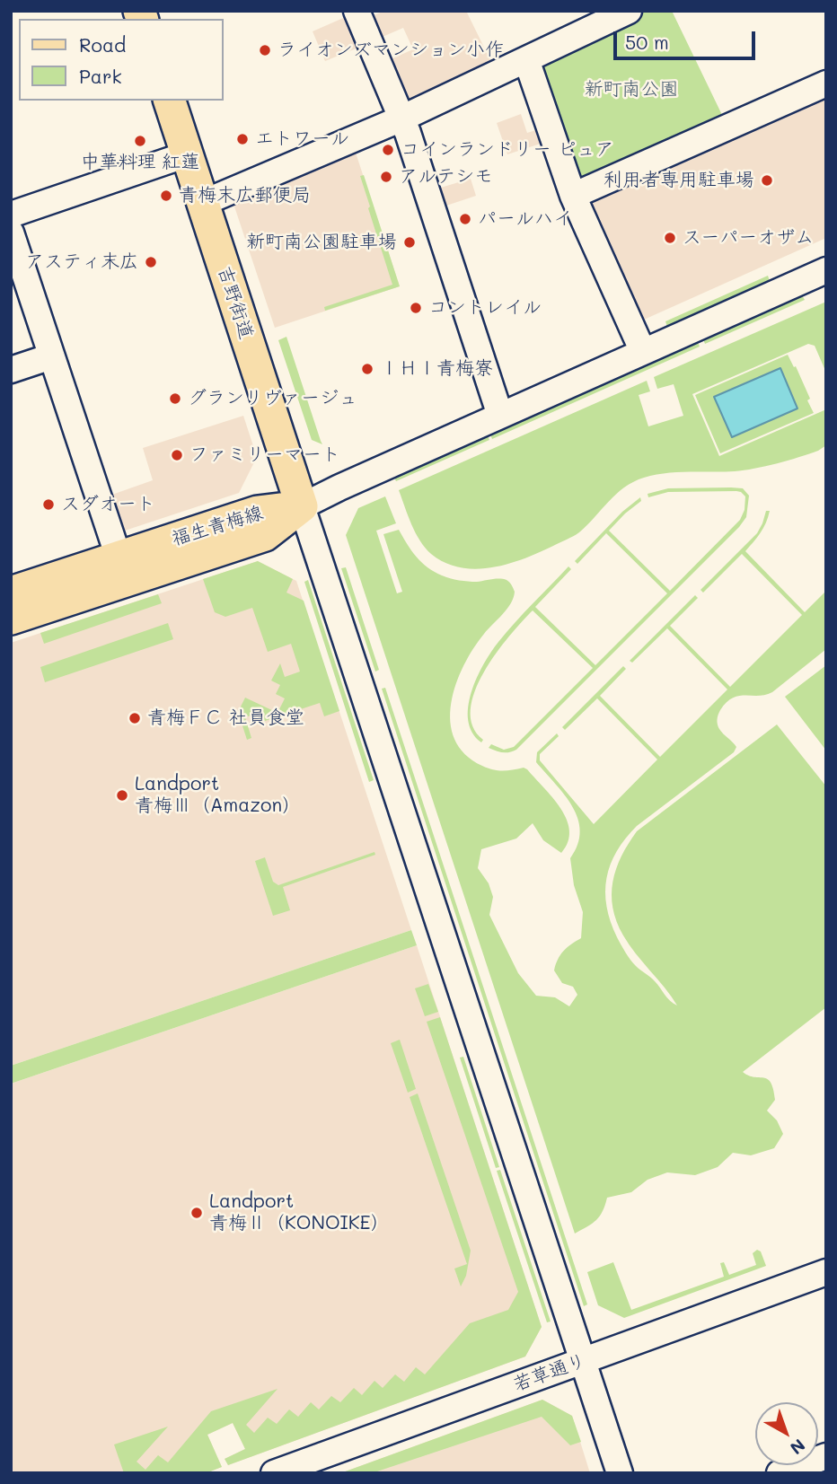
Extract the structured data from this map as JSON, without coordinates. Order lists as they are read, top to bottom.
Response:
{
  "streets": {
    "main road": ["吉野街道", "福生青梅線"],
    "street": ["若草通り"]
  },
  "crossings": [
    ["吉野街道", "福生青梅線"]
  ],
  "parks": ["新町南公園"],
  "places": [
    "ライオンズマンション小作",
    "エトワール",
    "中華料理 紅蓮",
    "コインランドリー ピュア",
    "アルテシモ",
    "利用者専用駐車場",
    "青梅末広郵便局",
    "パールハイ",
    "スーパーオザム",
    "新町南公園駐車場",
    "アスティ末広",
    "コントレイル",
    "ＩＨＩ青梅寮",
    "グランリヴァージュ",
    "ファミリーマート",
    "スダオート",
    "青梅ＦＣ 社員食堂",
    "Landport 青梅Ⅲ（Amazon）",
    "Landport 青梅Ⅱ（KONOIKE）"
  ],
  "legend": ["Road", "Park"],
  "scale_bar": "50 m",
  "north": "bottom right"
}
